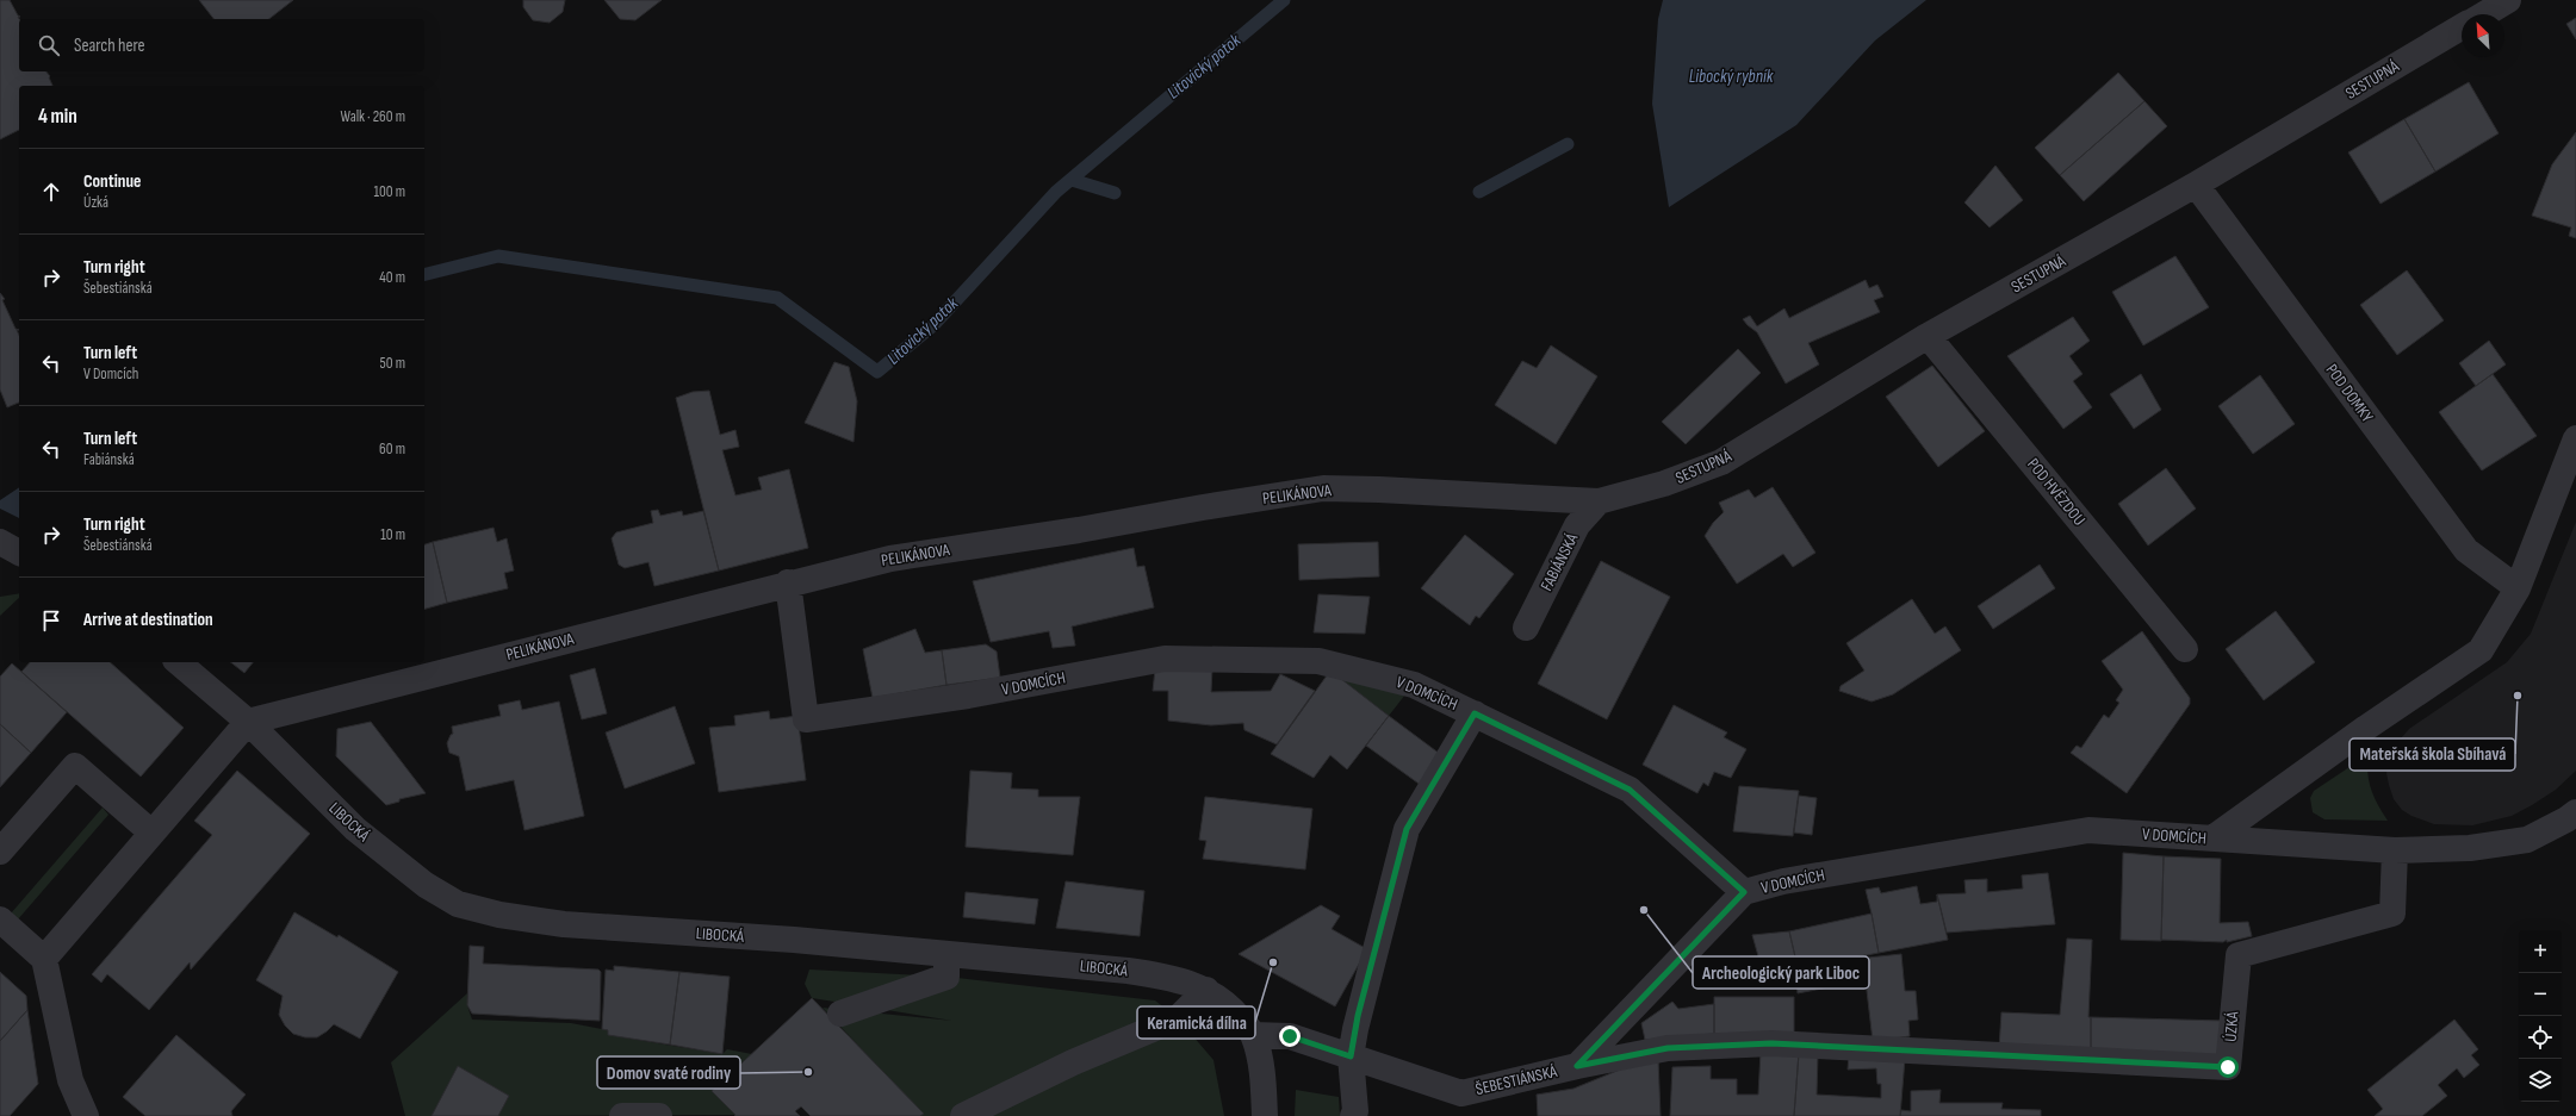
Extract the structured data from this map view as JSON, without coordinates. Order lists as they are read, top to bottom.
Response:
{
  "streets": {
    "street": [
      "SESTUPNÁ",
      "POD DOMKY",
      "POD HVĚZDOU",
      "PELIKÁNOVA",
      "FABIÁNSKÁ",
      "V DOMCÍCH",
      "LIBOCKÁ",
      "ÚZKÁ",
      "ŠEBESTIÁNSKÁ"
    ]
  },
  "crossings": [
    ["SESTUPNÁ", "POD DOMKY"],
    ["SESTUPNÁ", "POD HVĚZDOU"],
    ["SESTUPNÁ", "PELIKÁNOVA"],
    ["SESTUPNÁ", "FABIÁNSKÁ"],
    ["PELIKÁNOVA", "FABIÁNSKÁ"],
    ["PELIKÁNOVA", "V DOMCÍCH"],
    ["PELIKÁNOVA", "LIBOCKÁ"],
    ["V DOMCÍCH", "ÚZKÁ"],
    ["V DOMCÍCH", "ŠEBESTIÁNSKÁ"],
    ["LIBOCKÁ", "ŠEBESTIÁNSKÁ"],
    ["ÚZKÁ", "ŠEBESTIÁNSKÁ"]
  ],
  "water": ["Litovický potok", "Libocký rybník"],
  "places": [
    "Mateřská škola Sbíhavá",
    "Archeologický park Liboc",
    "Keramická dílna",
    "Domov svaté rodiny"
  ],
  "north": "top left",
  "page": {
    "search": "Search here",
    "heading": ["4 min", "Walk · 260 m"],
    "list": [
      ["Continue", "Úzká", "100 m"],
      ["Turn right", "Šebestiánská", "40 m"],
      ["Turn left", "V Domcích", "50 m"],
      ["Turn left", "Fabiánská", "60 m"],
      ["Turn right", "Šebestiánská", "10 m"],
      "Arrive at destination"
    ],
    "map_buttons": ["+", "−"]
  }
}
